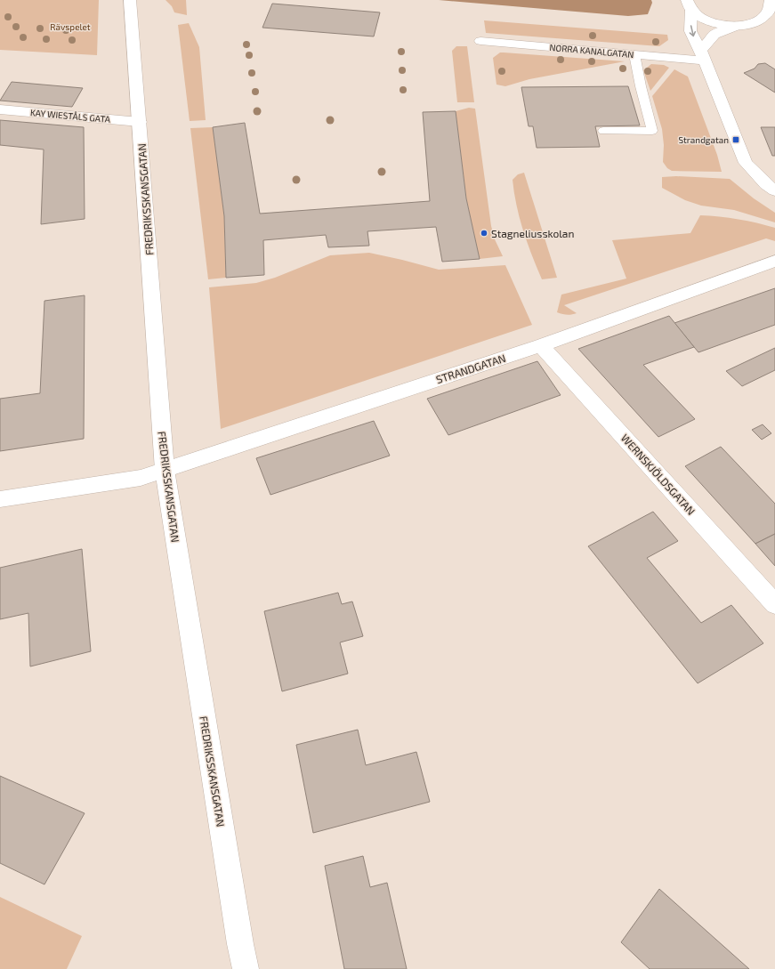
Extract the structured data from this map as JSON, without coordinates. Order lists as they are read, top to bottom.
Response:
{
  "streets": {
    "street": [
      "NORRA KANALGATAN",
      "KAY WIESTÅLS GATA",
      "FREDRIKSSKANSGATAN",
      "STRANDGATAN",
      "WERNSKJÖLDSGATAN"
    ]
  },
  "crossings": [
    ["KAY WIESTÅLS GATA", "FREDRIKSSKANSGATAN"],
    ["FREDRIKSSKANSGATAN", "STRANDGATAN"],
    ["STRANDGATAN", "WERNSKJÖLDSGATAN"]
  ],
  "parks": ["Rävspelet"],
  "places": {
    "transit": ["Strandgatan"],
    "other": ["Stagneliusskolan"]
  }
}
